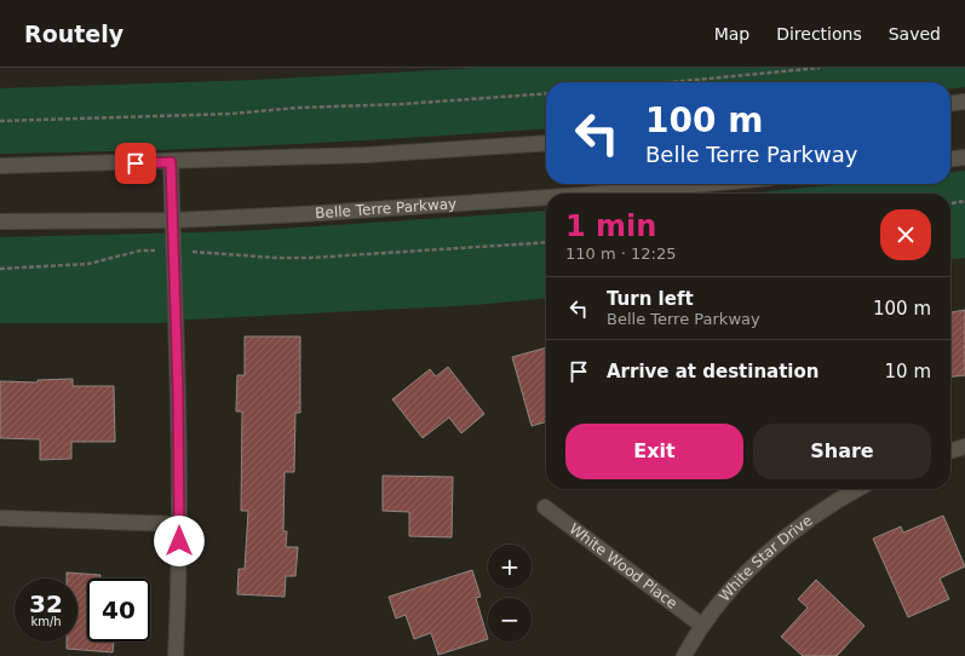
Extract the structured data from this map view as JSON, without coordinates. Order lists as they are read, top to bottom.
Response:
{
  "streets": {
    "main road": ["Belle Terre Parkway", "White Star Drive", "White Wood Place"]
  },
  "crossings": [
    ["White Star Drive", "White Wood Place"]
  ],
  "page": {
    "header": "Routely",
    "nav": ["Map", "Directions", "Saved"],
    "turn": ["100 m", "Belle Terre Parkway"],
    "heading": ["1 min", "110 m · 12:25"],
    "list": [
      {
        "name": "Turn left",
        "note": "Belle Terre Parkway",
        "value": "100 m"
      },
      {
        "name": "Arrive at destination",
        "value": "10 m"
      }
    ],
    "buttons": ["Exit", "Share"],
    "map_buttons": ["+", "−"],
    "speed": "32 km/h",
    "limit": "40"
  }
}
